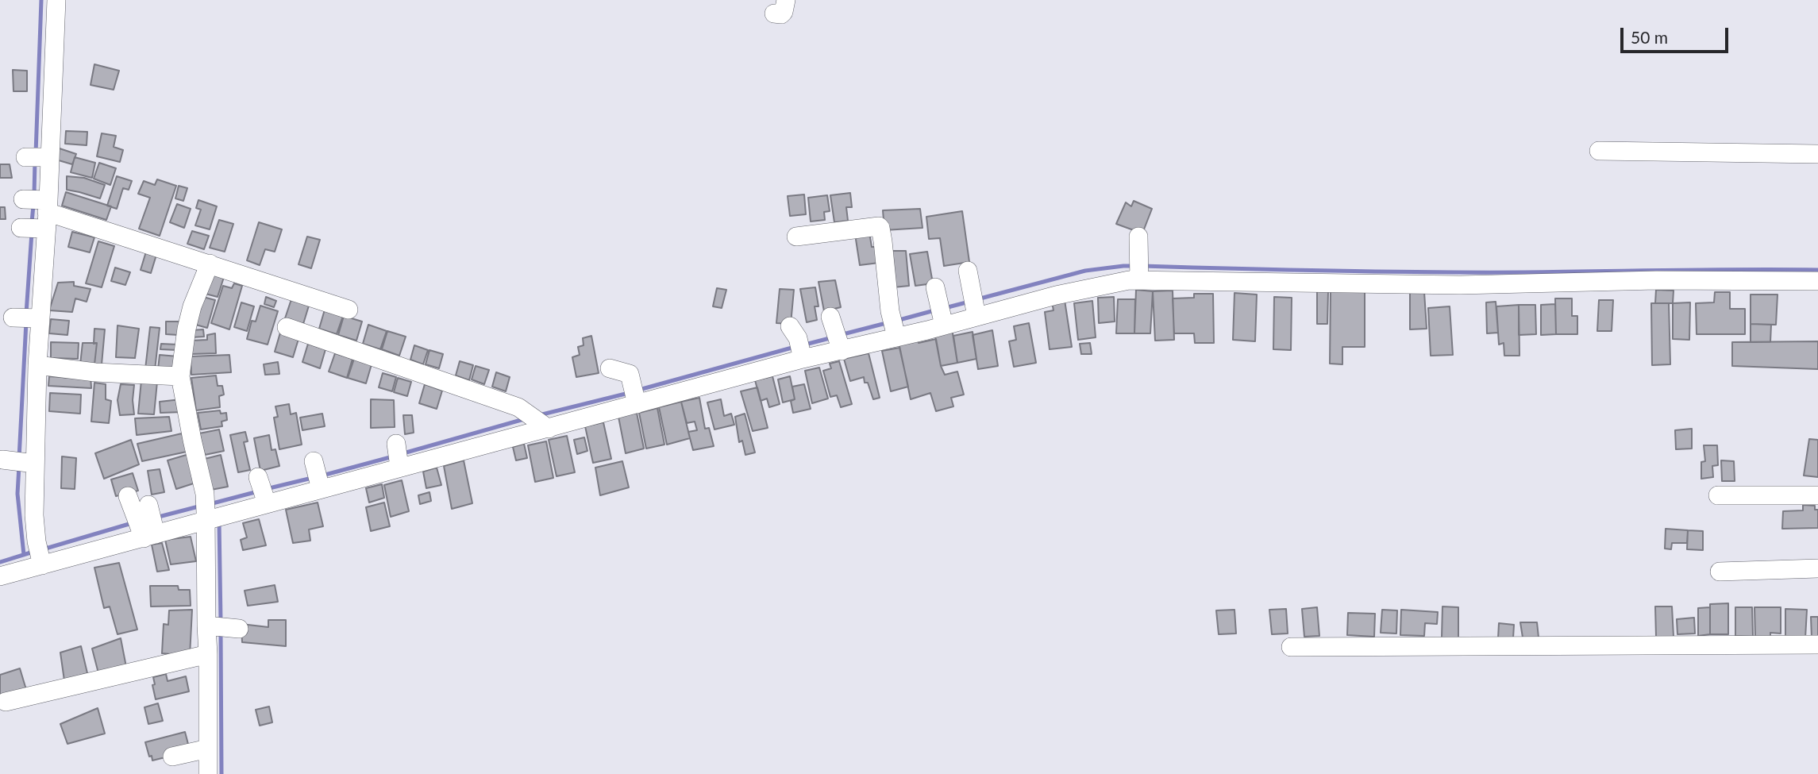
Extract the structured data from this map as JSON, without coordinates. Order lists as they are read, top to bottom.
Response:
{
  "scale_bar": "50 m"
}
